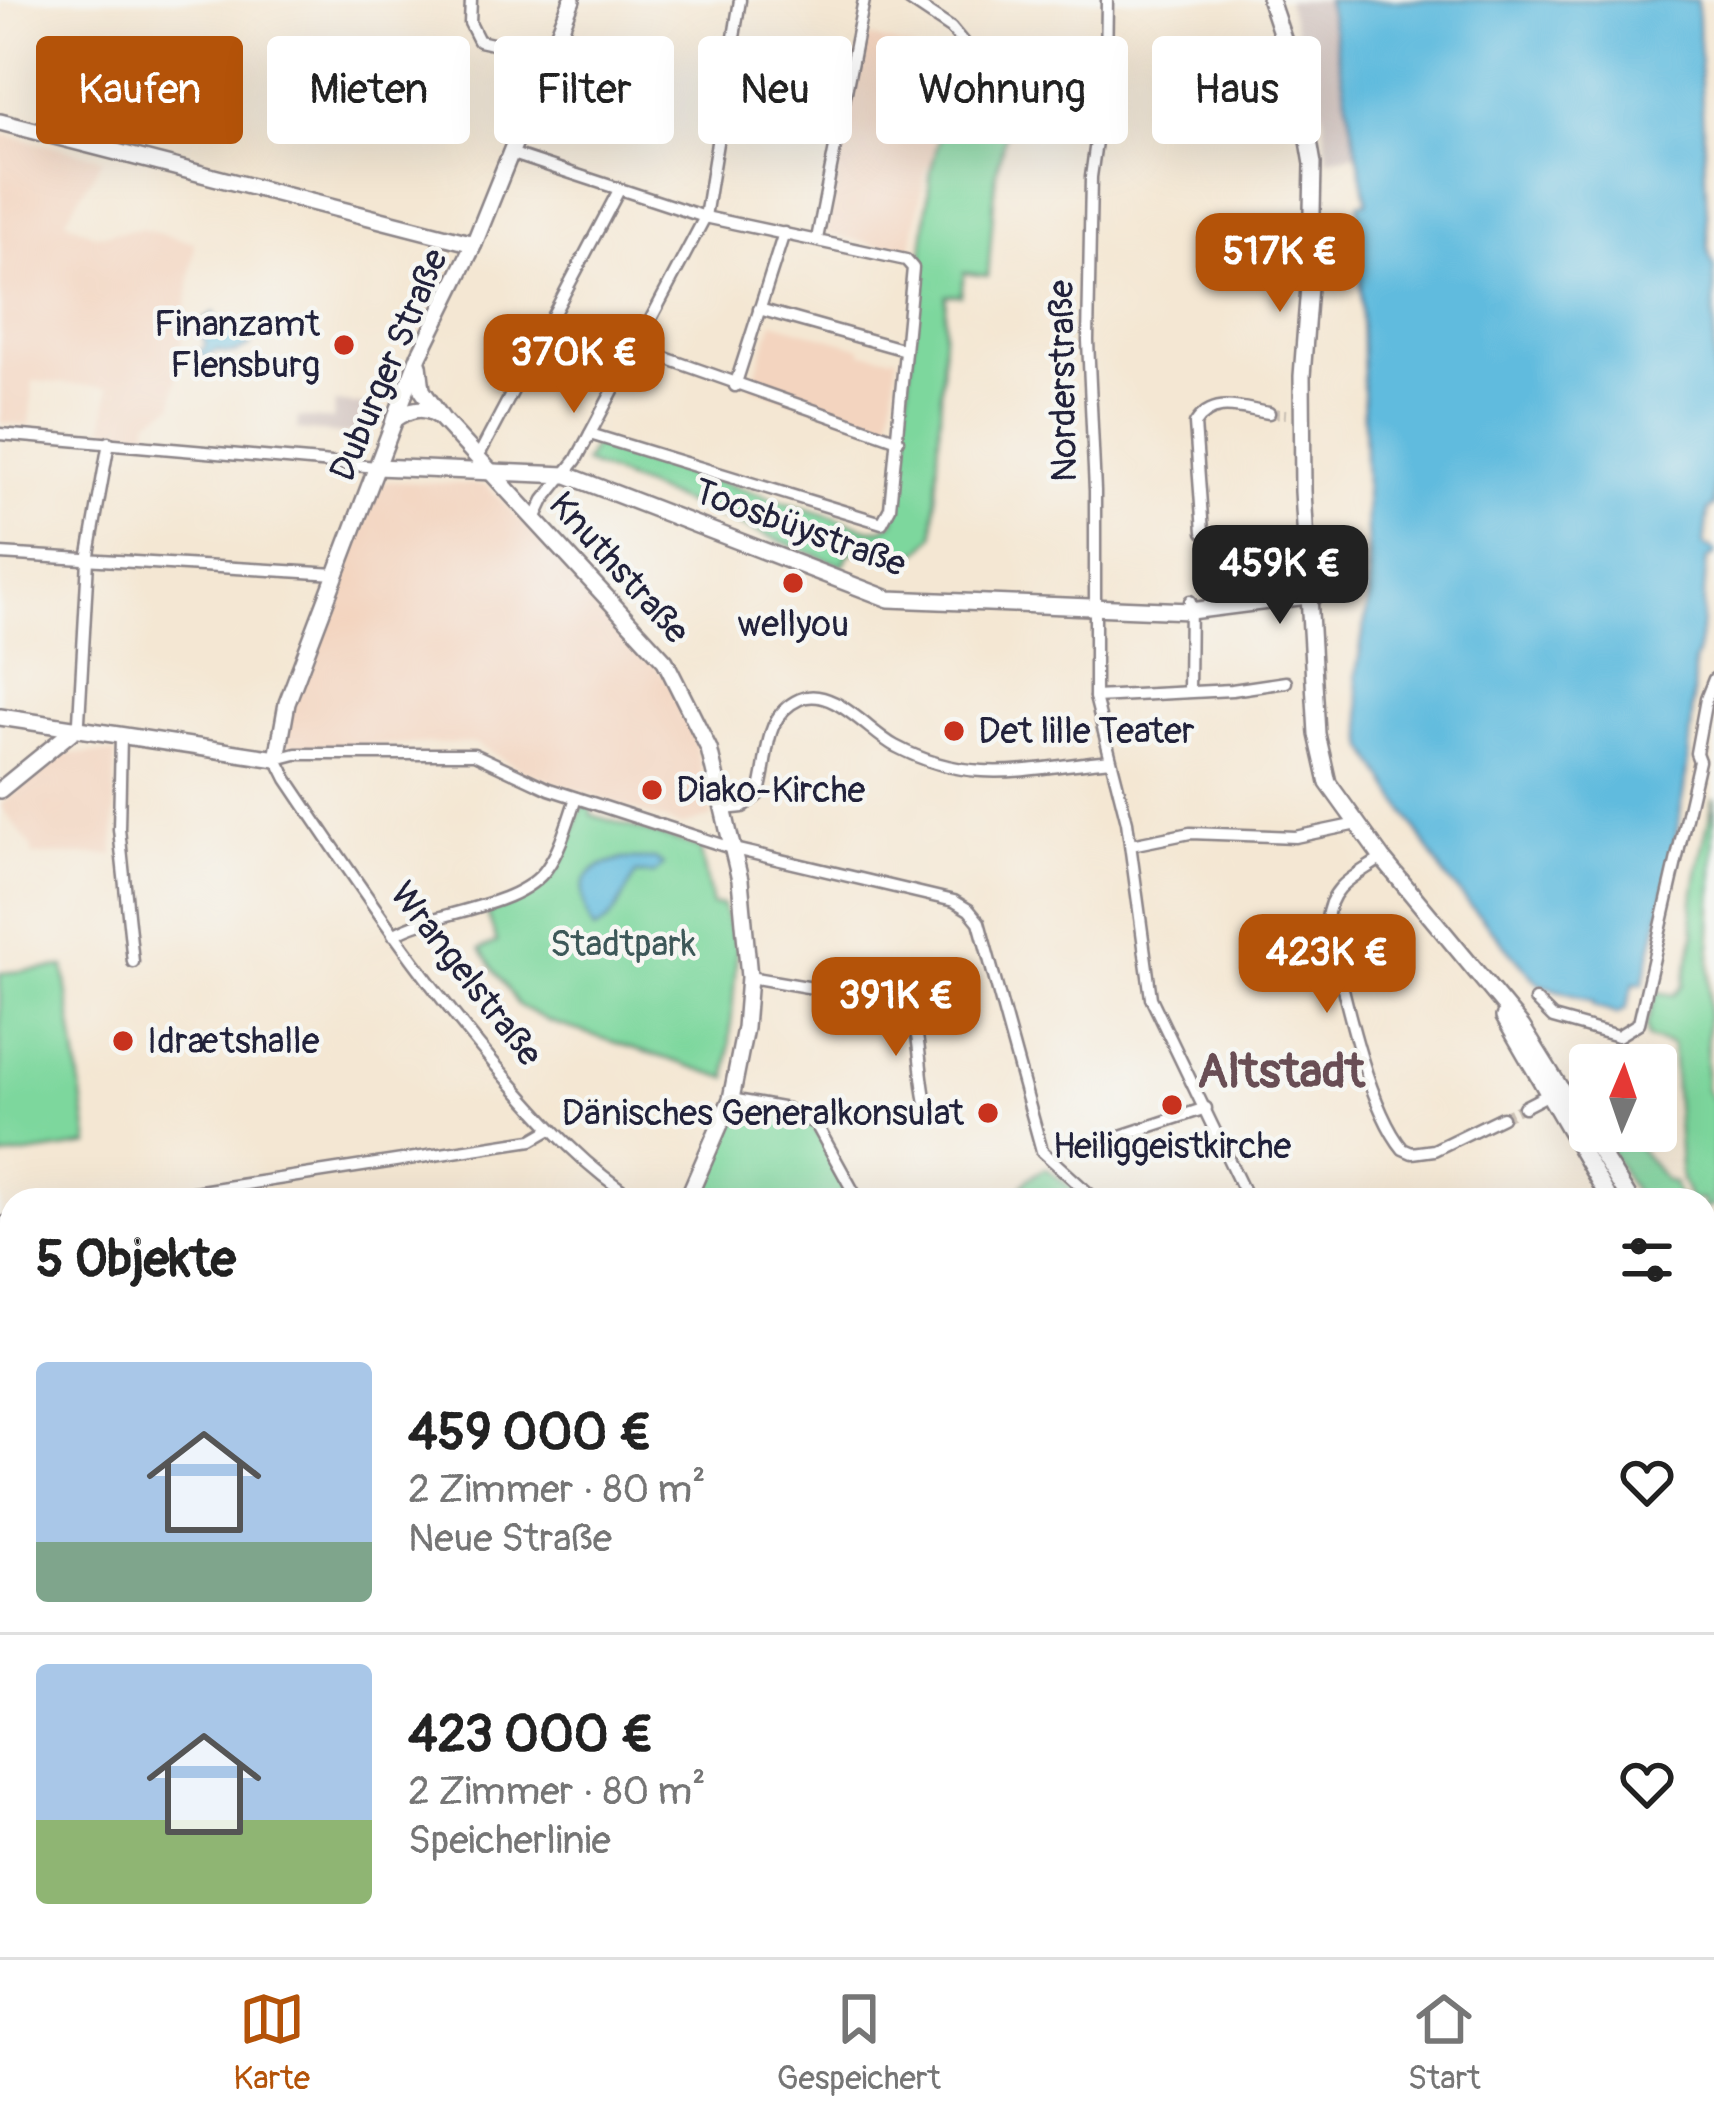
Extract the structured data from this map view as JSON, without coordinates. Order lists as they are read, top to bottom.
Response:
{
  "streets": {
    "main road": ["Duburger Straße", "Toosbüystraße", "Knuthstraße"],
    "street": ["Norderstraße", "Wrangelstraße"]
  },
  "crossings": [
    ["Duburger Straße", "Toosbüystraße"],
    ["Duburger Straße", "Knuthstraße"],
    ["Duburger Straße", "Wrangelstraße"],
    ["Norderstraße", "Toosbüystraße"],
    ["Toosbüystraße", "Knuthstraße"]
  ],
  "districts": ["Altstadt"],
  "parks": ["Stadtpark"],
  "places": [
    "Finanzamt Flensburg",
    "wellyou",
    "Det lille Teater",
    "Diako-Kirche",
    "Idrætshalle",
    "Heiliggeistkirche",
    "Dänisches Generalkonsulat"
  ],
  "north": "top",
  "page": {
    "chip": [
      "Kaufen",
      "Mieten",
      "Filter",
      "Neu",
      "Wohnung",
      "Haus"
    ],
    "price": [
      "517K €",
      "370K €",
      "459K €",
      "423K €",
      "391K €"
    ],
    "heading": "5 Objekte",
    "list": [
      {
        "name": "459 000 €",
        "note": "2 Zimmer · 80 m² · Neue Straße"
      },
      {
        "name": "423 000 €",
        "note": "2 Zimmer · 80 m² · Speicherlinie"
      }
    ],
    "tabs": ["Karte", "Gespeichert", "Start"]
  }
}
